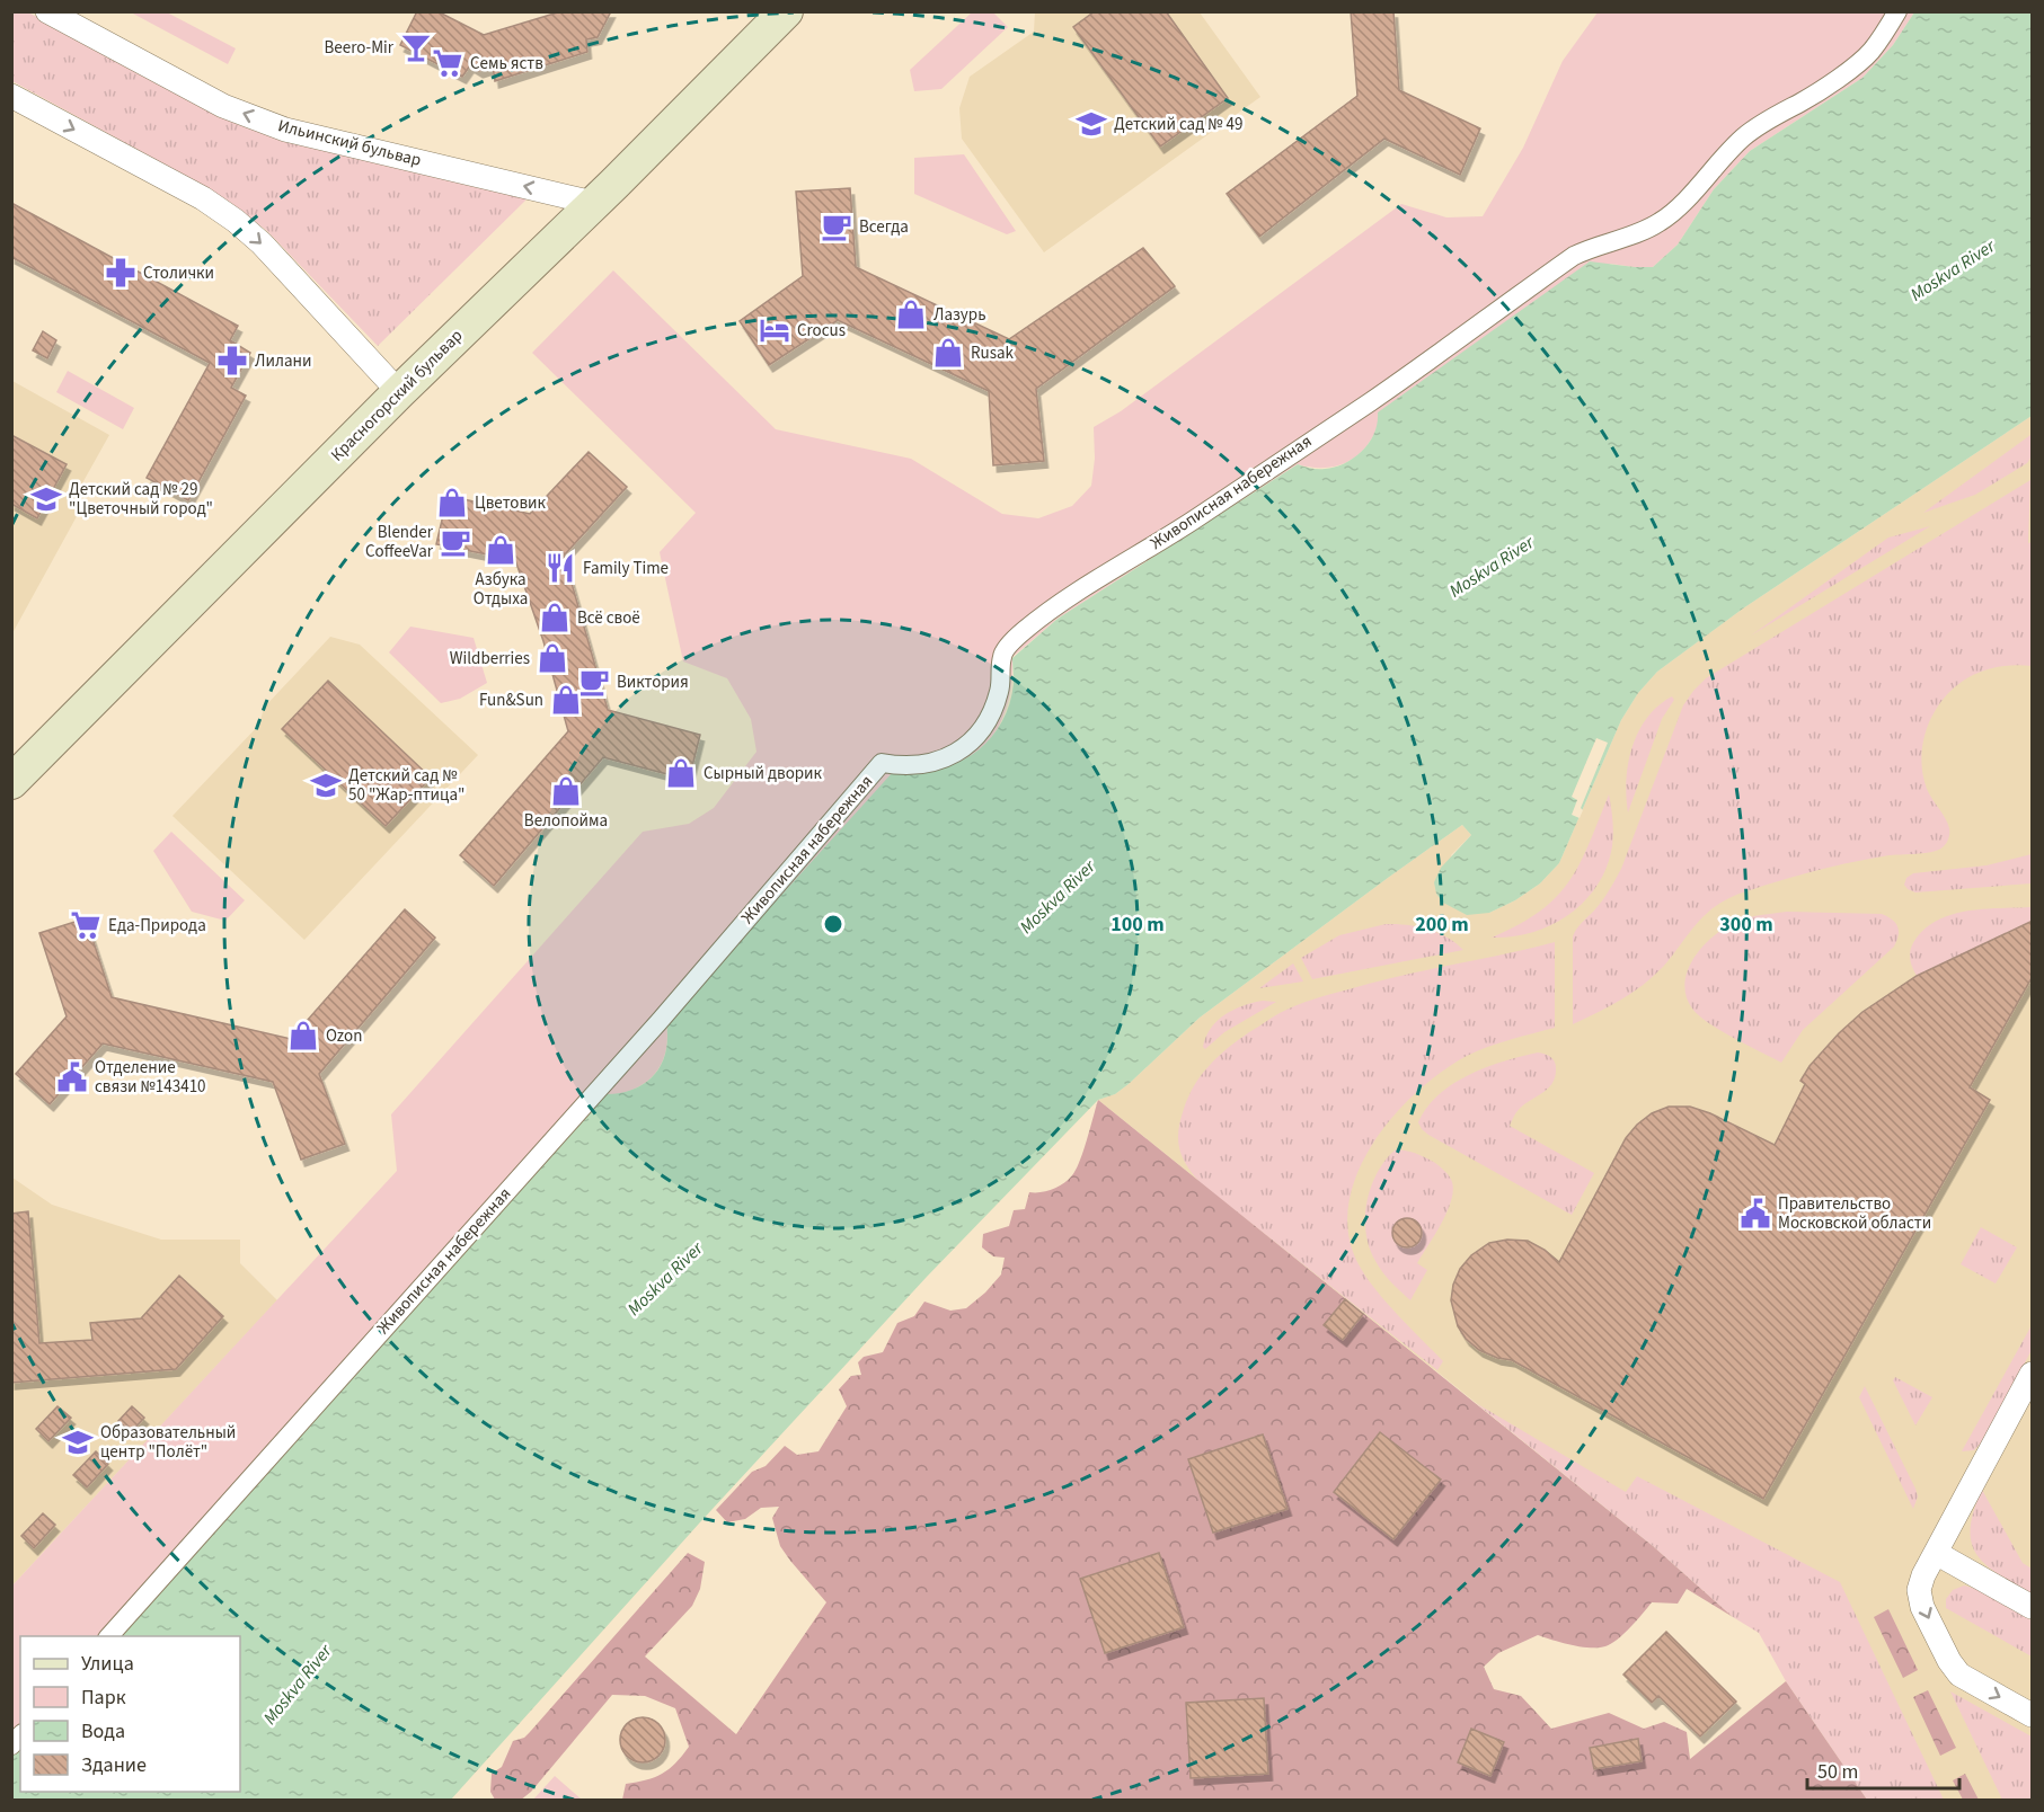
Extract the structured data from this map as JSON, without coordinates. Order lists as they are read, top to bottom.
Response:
{
  "streets": {
    "main road": ["Красногорский бульвар"],
    "street": ["Ильинский бульвар", "Живописная набережная"]
  },
  "crossings": [
    ["Ильинский бульвар", "Красногорский бульвар"]
  ],
  "water": ["Moskva River"],
  "places": {
    "bar": ["Beero-Mir"],
    "supermarket": ["Семь яств", "Еда-Природа"],
    "school or university": [
      "Детский сад № 49",
      "Детский сад № 29 \"Цветочный город\"",
      "Детский сад № 50 \"Жар-птица\"",
      "Образовательный центр \"Полёт\""
    ],
    "cafe": ["Всегда", "Blender CoffeeVar", "Виктория"],
    "pharmacy": ["Столички", "Лилани"],
    "shop": [
      "Лазурь",
      "Rusak",
      "Цветовик",
      "Азбука Отдыха",
      "Всё своё",
      "Wildberries",
      "Fun&Sun",
      "Сырный дворик",
      "Велопойма",
      "Ozon"
    ],
    "hotel": ["Crocus"],
    "restaurant": ["Family Time"],
    "public building": ["Отделение связи №143410", "Правительство Московской области"]
  },
  "legend": [
    "Улица",
    "Парк",
    "Вода",
    "Здание"
  ],
  "scale_bar": "50 m",
  "rings": ["100 m", "200 m", "300 m"]
}
